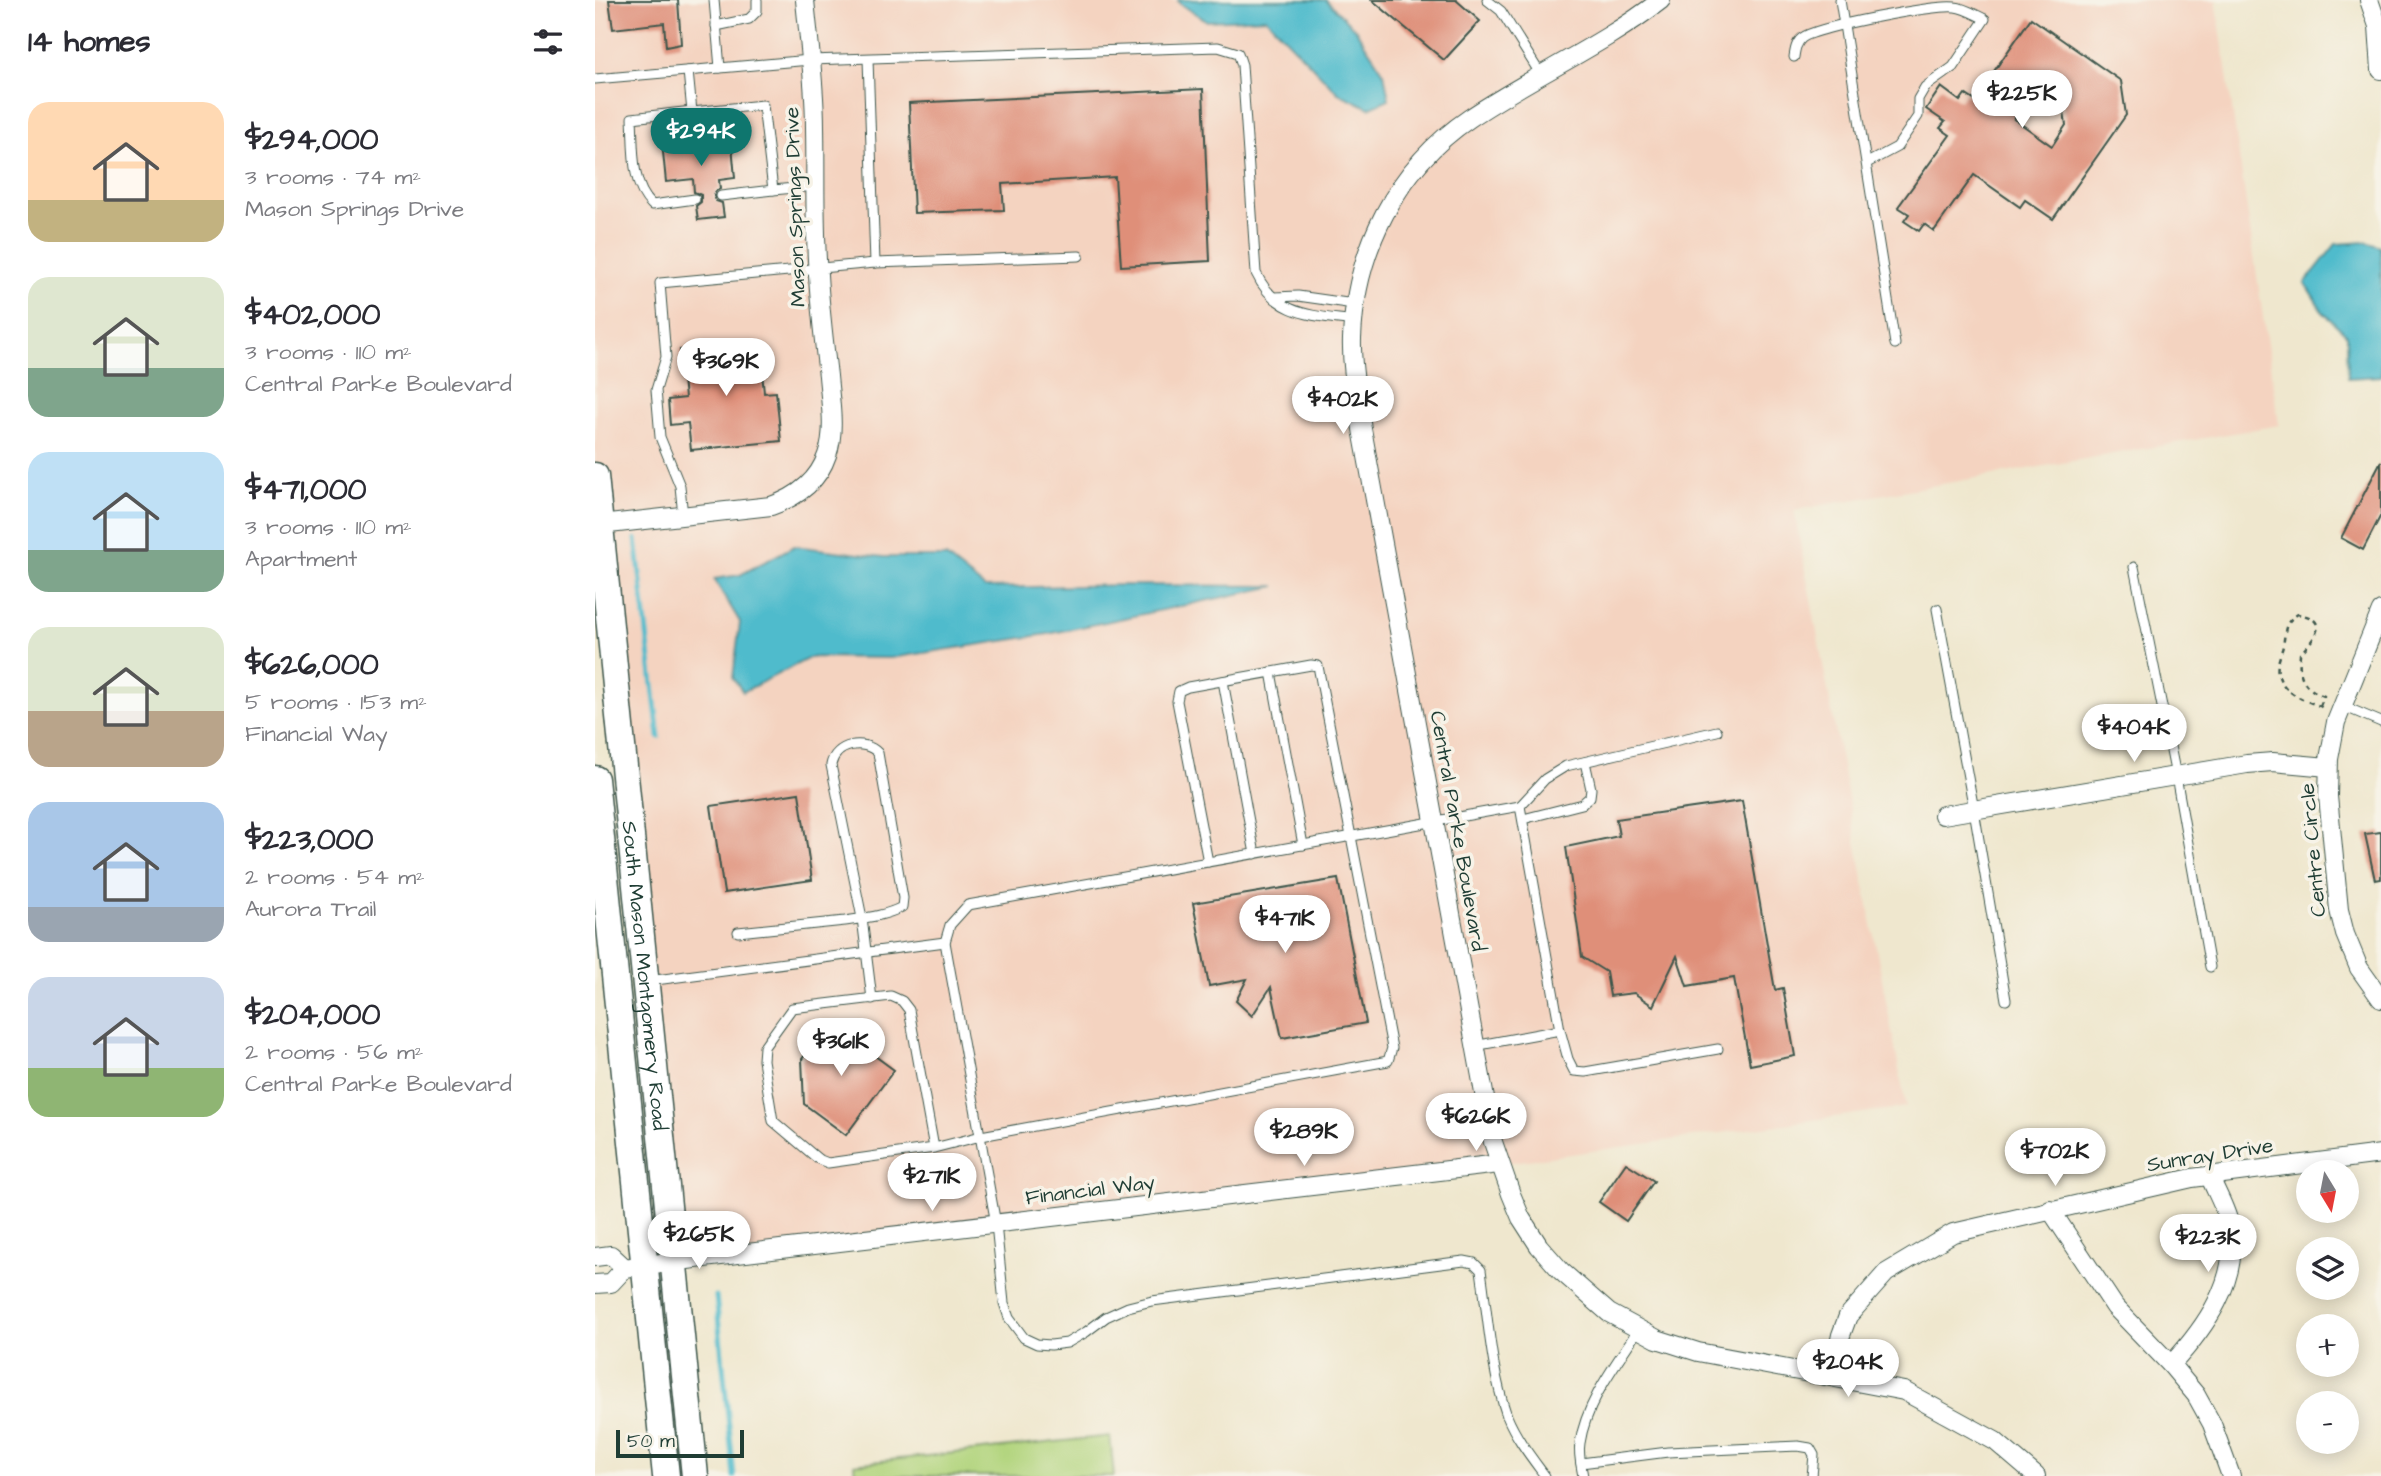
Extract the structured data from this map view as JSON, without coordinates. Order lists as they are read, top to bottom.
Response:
{
  "streets": {
    "main road": ["South Mason Montgomery Road"],
    "street": [
      "Mason Springs Drive",
      "Central Parke Boulevard",
      "Centre Circle",
      "Sunray Drive",
      "Financial Way"
    ]
  },
  "crossings": [
    ["Mason Springs Drive", "South Mason Montgomery Road"],
    ["Central Parke Boulevard", "Sunray Drive"],
    ["Central Parke Boulevard", "Financial Way"],
    ["South Mason Montgomery Road", "Financial Way"]
  ],
  "scale_bar": "50 m",
  "north": "bottom",
  "page": {
    "heading": "14 homes",
    "price": [
      "$225K",
      "$294K",
      "$369K",
      "$402K",
      "$404K",
      "$471K",
      "$361K",
      "$626K",
      "$289K",
      "$702K",
      "$271K",
      "$265K",
      "$223K",
      "$204K"
    ],
    "list": [
      {
        "name": "$294,000",
        "note": "3 rooms · 74 m² · Mason Springs Drive"
      },
      {
        "name": "$402,000",
        "note": "3 rooms · 110 m² · Central Parke Boulevard"
      },
      {
        "name": "$471,000",
        "note": "3 rooms · 110 m² · Apartment"
      },
      {
        "name": "$626,000",
        "note": "5 rooms · 153 m² · Financial Way"
      },
      {
        "name": "$223,000",
        "note": "2 rooms · 54 m² · Aurora Trail"
      },
      {
        "name": "$204,000",
        "note": "2 rooms · 56 m² · Central Parke Boulevard"
      }
    ],
    "map_buttons": ["+", "−"],
    "scale": "50 m"
  }
}
